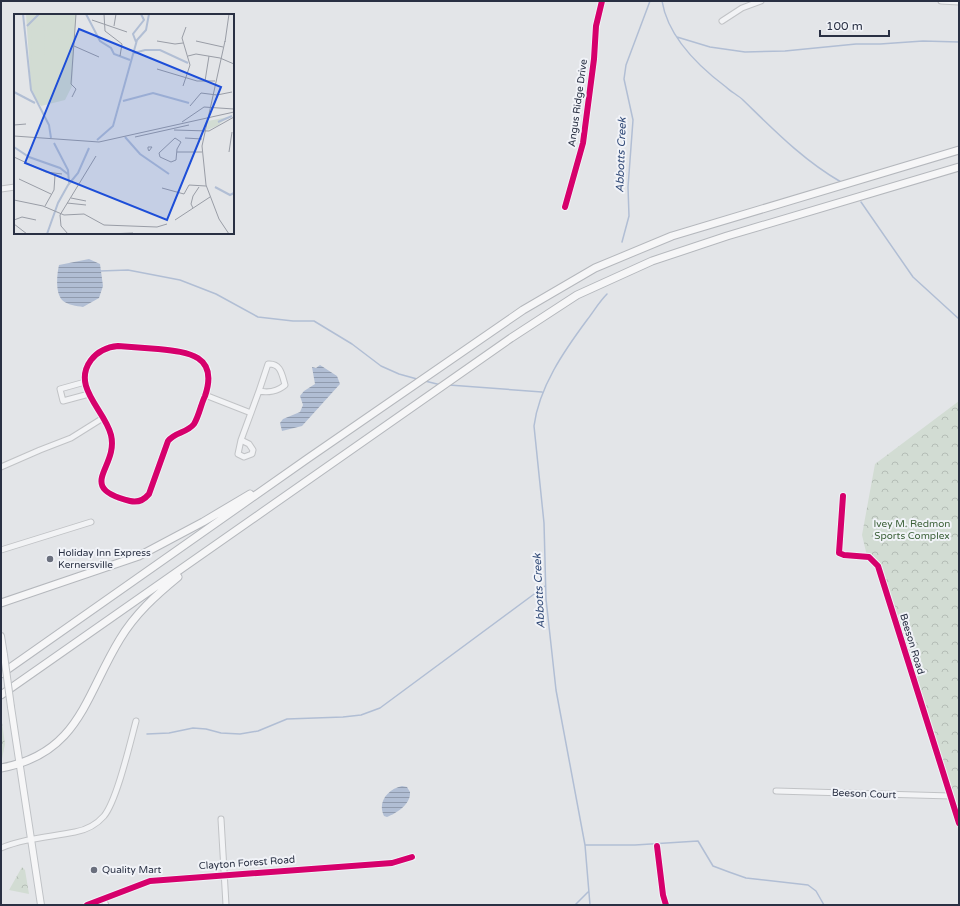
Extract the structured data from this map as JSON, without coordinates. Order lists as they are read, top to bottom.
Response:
{
  "streets": {
    "street": [
      "Angus Ridge Drive",
      "Beeson Road",
      "Beeson Court",
      "Clayton Forest Road"
    ]
  },
  "crossings": [
    ["Beeson Road", "Beeson Court"]
  ],
  "water": ["Abbotts Creek"],
  "parks": ["Ivey M. Redmon Sports Complex"],
  "places": ["Holiday Inn Express Kernersville", "Quality Mart"],
  "scale_bar": "100 m"
}
